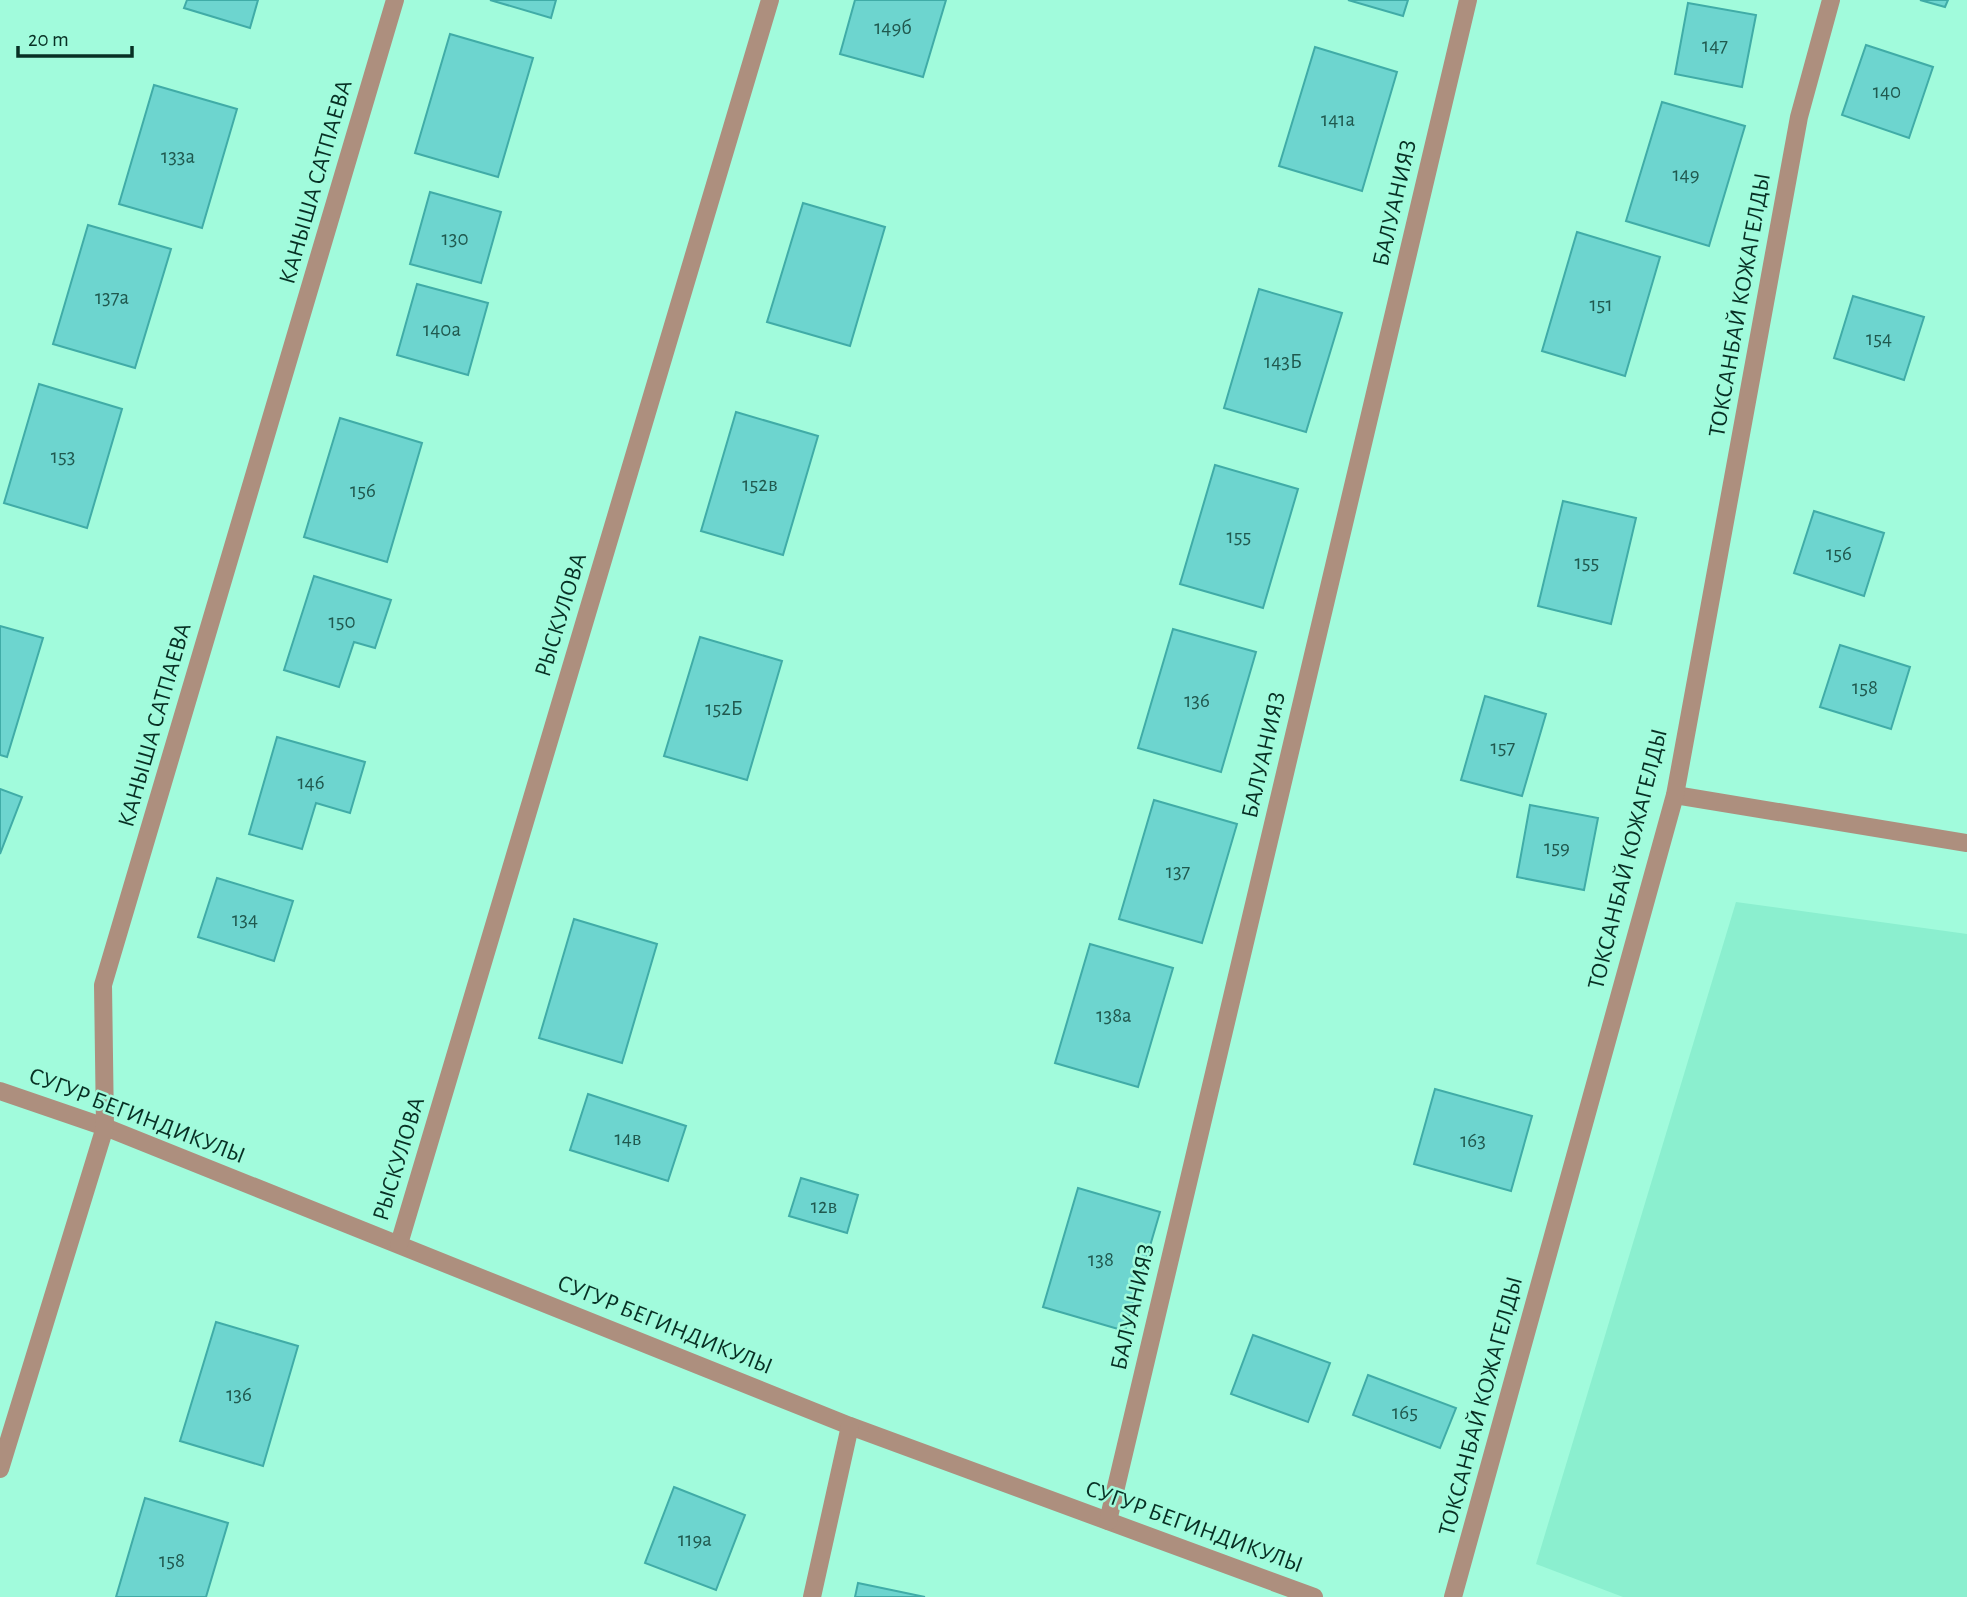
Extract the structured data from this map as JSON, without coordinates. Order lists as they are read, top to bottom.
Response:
{
  "streets": {
    "street": [
      "КАНЫША САТПАЕВА",
      "БАЛУАНИЯЗ",
      "ТОКСАНБАЙ КОЖАГЕЛДЫ",
      "РЫСКУЛОВА",
      "СУГУР БЕГИНДИКУЛЫ"
    ]
  },
  "crossings": [
    ["КАНЫША САТПАЕВА", "СУГУР БЕГИНДИКУЛЫ"],
    ["БАЛУАНИЯЗ", "СУГУР БЕГИНДИКУЛЫ"],
    ["РЫСКУЛОВА", "СУГУР БЕГИНДИКУЛЫ"]
  ],
  "house_numbers": [
    "149б",
    "147",
    "140",
    "141а",
    "133а",
    "149",
    "130",
    "137а",
    "151",
    "140а",
    "154",
    "143Б",
    "153",
    "152в",
    "156",
    "155",
    "156",
    "155",
    "150",
    "158",
    "136",
    "152Б",
    "157",
    "146",
    "159",
    "137",
    "134",
    "138а",
    "14в",
    "163",
    "12в",
    "138",
    "136",
    "165",
    "119а",
    "158"
  ],
  "scale_bar": "20 m"
}
